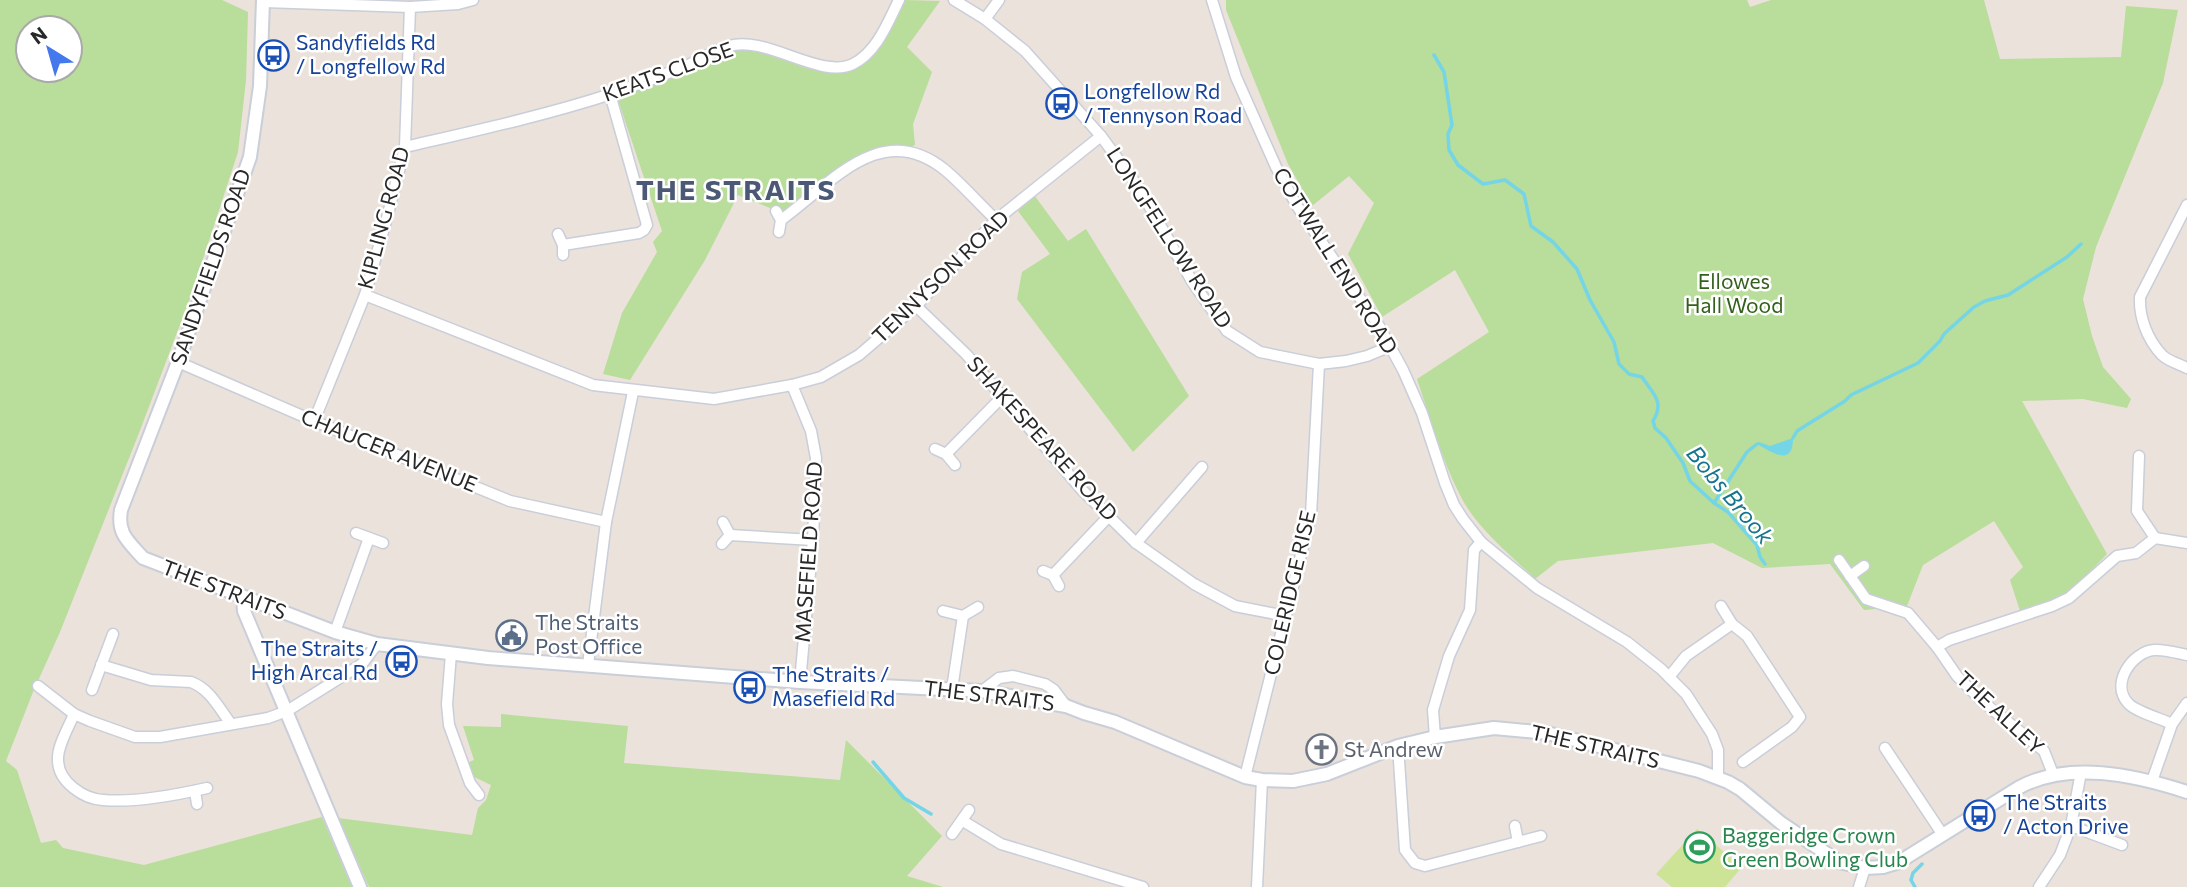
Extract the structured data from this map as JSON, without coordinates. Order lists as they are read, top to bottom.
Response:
{
  "streets": {
    "street": [
      "KEATS CLOSE",
      "KIPLING ROAD",
      "LONGFELLOW ROAD",
      "COTWALL END ROAD",
      "SANDYFIELDS ROAD",
      "TENNYSON ROAD",
      "SHAKESPEARE ROAD",
      "CHAUCER AVENUE",
      "MASEFIELD ROAD",
      "THE STRAITS",
      "COLERIDGE RISE",
      "THE ALLEY"
    ]
  },
  "crossings": [
    ["KEATS CLOSE", "KIPLING ROAD"],
    ["KIPLING ROAD", "TENNYSON ROAD"],
    ["KIPLING ROAD", "CHAUCER AVENUE"],
    ["LONGFELLOW ROAD", "COTWALL END ROAD"],
    ["LONGFELLOW ROAD", "TENNYSON ROAD"],
    ["LONGFELLOW ROAD", "COLERIDGE RISE"],
    ["COTWALL END ROAD", "THE STRAITS"],
    ["SANDYFIELDS ROAD", "CHAUCER AVENUE"],
    ["SANDYFIELDS ROAD", "THE STRAITS"],
    ["TENNYSON ROAD", "SHAKESPEARE ROAD"],
    ["TENNYSON ROAD", "MASEFIELD ROAD"],
    ["SHAKESPEARE ROAD", "COLERIDGE RISE"],
    ["MASEFIELD ROAD", "THE STRAITS"],
    ["THE STRAITS", "COLERIDGE RISE"]
  ],
  "districts": ["THE STRAITS"],
  "water": ["Bobs Brook"],
  "parks": ["Ellowes Hall Wood"],
  "places": {
    "bus stop": [
      "Sandyfields Rd / Longfellow Rd",
      "Longfellow Rd / Tennyson Road",
      "The Straits / High Arcal Rd",
      "The Straits / Masefield Rd",
      "The Straits / Acton Drive"
    ],
    "public building": ["The Straits Post Office"],
    "church": ["St Andrew"],
    "sports": ["Baggeridge Crown Green Bowling Club"]
  },
  "north": "top left"
}
